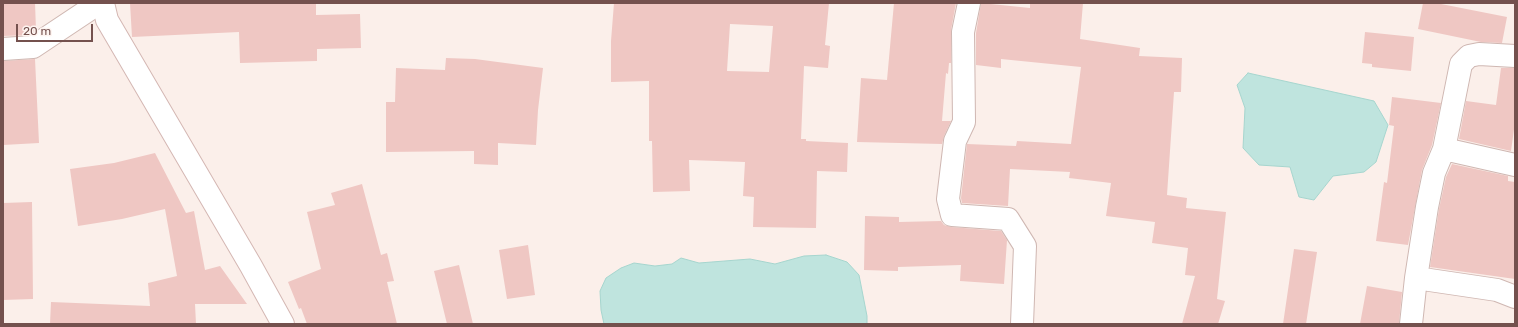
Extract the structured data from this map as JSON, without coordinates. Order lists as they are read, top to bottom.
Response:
{
  "scale_bar": "20 m"
}
